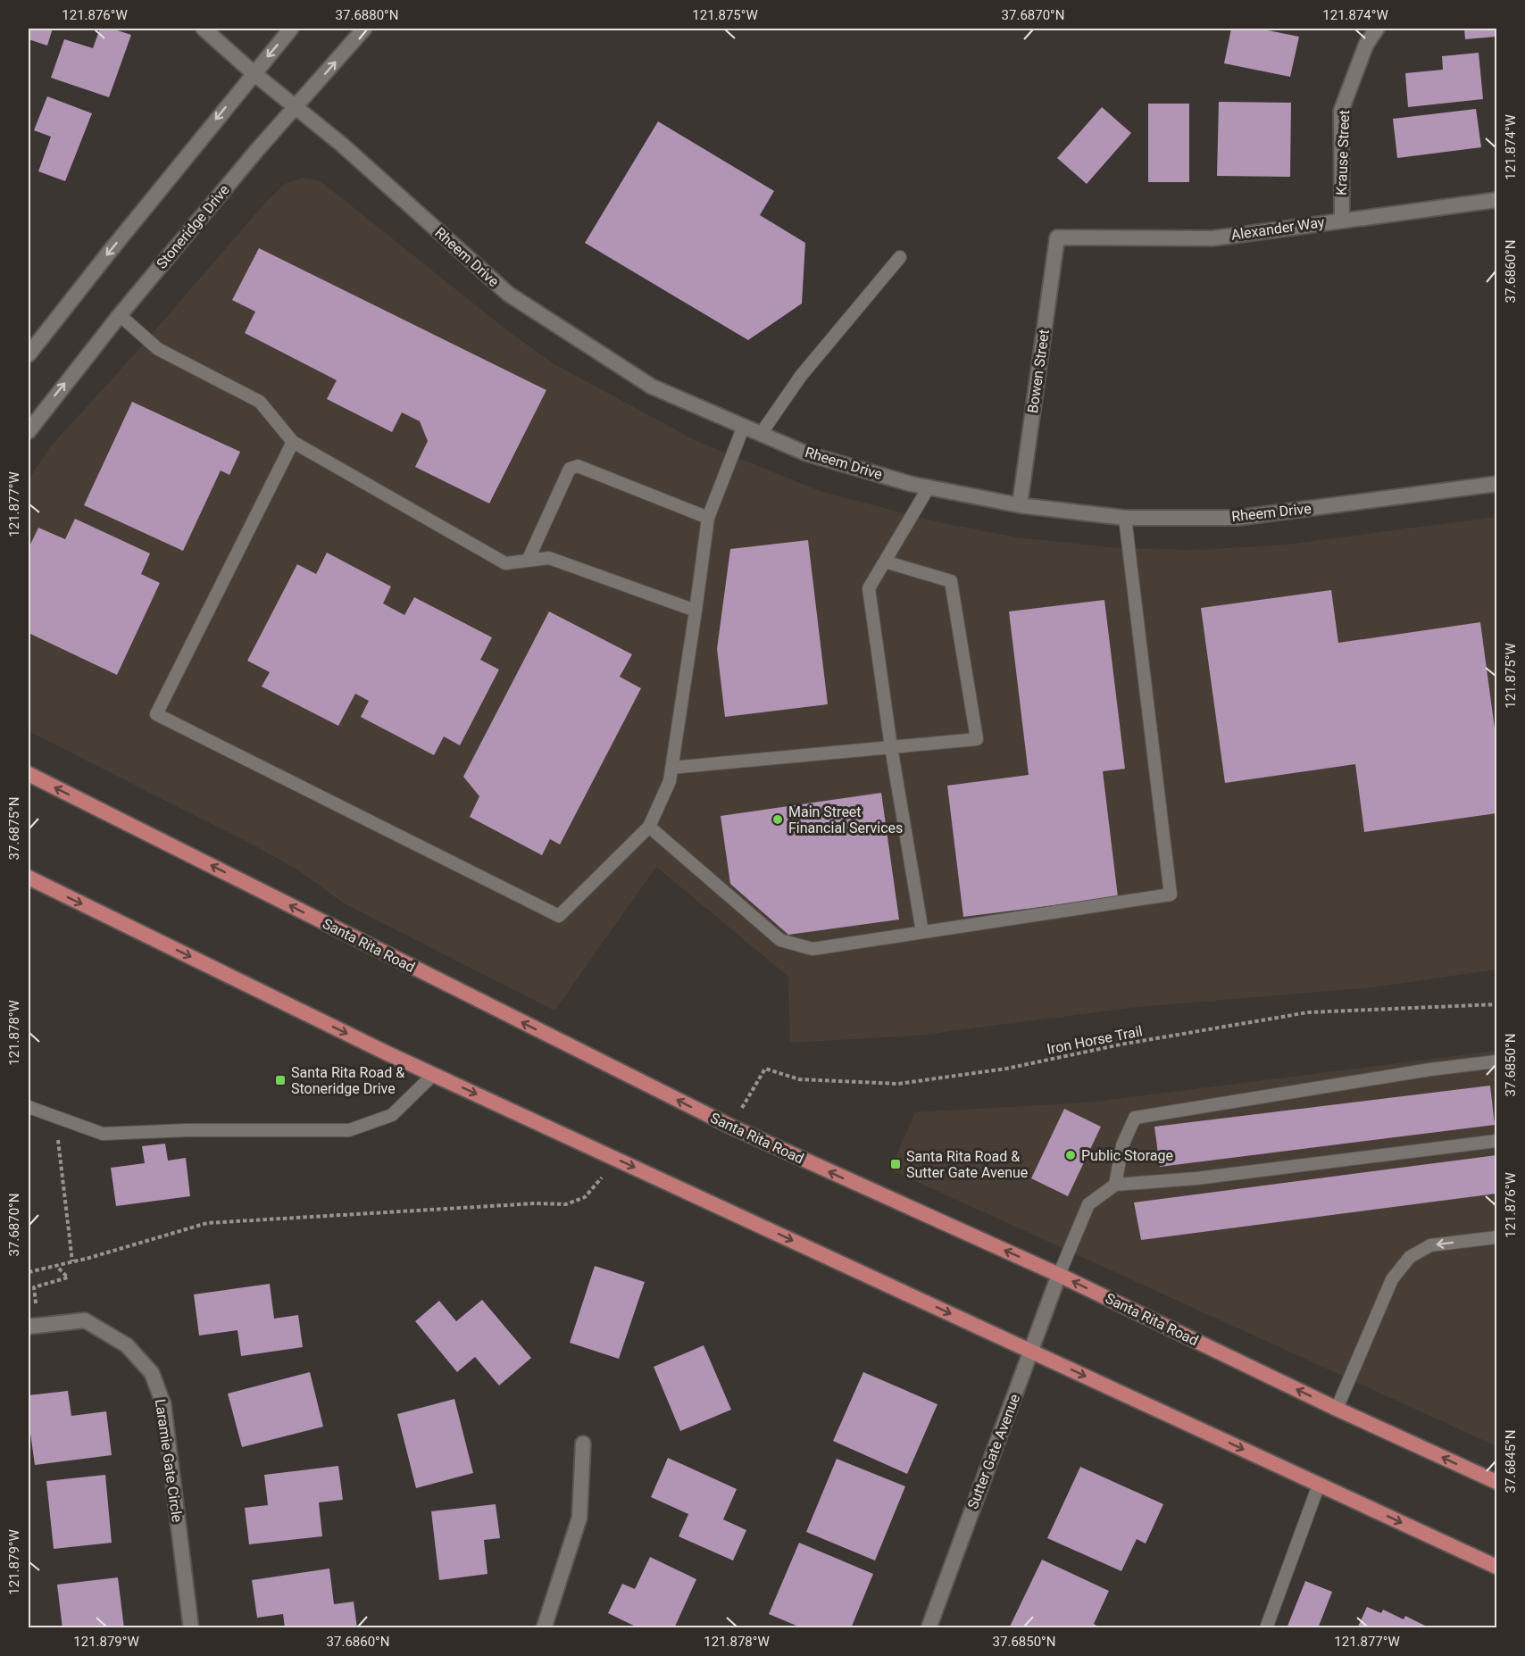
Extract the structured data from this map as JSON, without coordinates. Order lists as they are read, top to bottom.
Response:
{
  "streets": {
    "main road": ["Santa Rita Road"],
    "street": [
      "Krause Street",
      "Stoneridge Drive",
      "Alexander Way",
      "Rheem Drive",
      "Bowen Street",
      "Sutter Gate Avenue",
      "Laramie Gate Circle"
    ],
    "path": ["Iron Horse Trail"]
  },
  "crossings": [
    ["Krause Street", "Alexander Way"],
    ["Stoneridge Drive", "Rheem Drive"],
    ["Alexander Way", "Bowen Street"],
    ["Rheem Drive", "Bowen Street"],
    ["Santa Rita Road", "Iron Horse Trail"],
    ["Santa Rita Road", "Sutter Gate Avenue"]
  ],
  "places": {
    "other": ["Main Street Financial Services", "Public Storage"],
    "transit": ["Santa Rita Road & Stoneridge Drive", "Santa Rita Road & Sutter Gate Avenue"]
  },
  "coordinates": [
    "121.876°W",
    "37.6880°N",
    "121.875°W",
    "37.6870°N",
    "121.874°W",
    "37.6860°N",
    "121.877°W",
    "37.6875°N",
    "121.878°W",
    "37.6850°N",
    "37.6845°N",
    "121.879°W"
  ]
}
